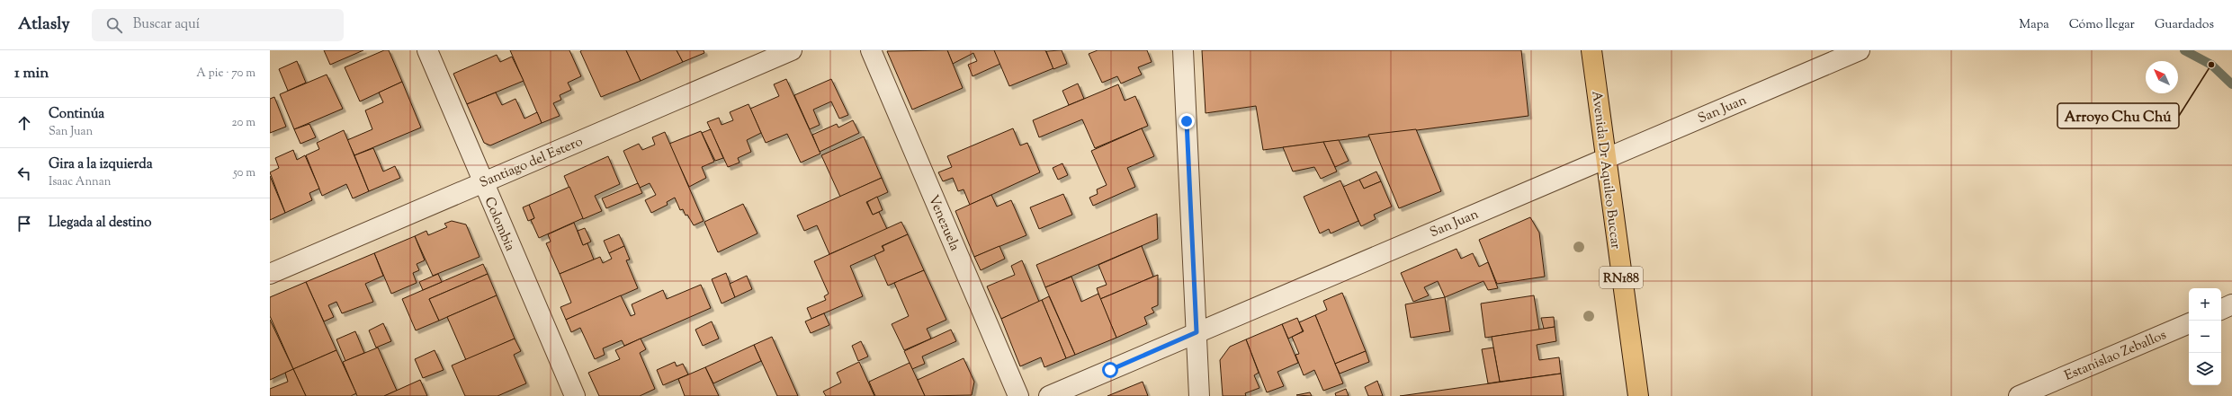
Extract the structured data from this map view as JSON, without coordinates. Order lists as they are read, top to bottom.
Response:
{
  "streets": {
    "highway": ["Avenida Dr Aquileo Buccar", "RN188"],
    "street": [
      "San Juan",
      "Santiago del Estero",
      "Venezuela",
      "Colombia",
      "Estanislao Zeballos"
    ]
  },
  "crossings": [
    ["San Juan", "Avenida Dr Aquileo Buccar"],
    ["Santiago del Estero", "Colombia"]
  ],
  "places": ["Arroyo Chu Chú"],
  "north": "top left",
  "page": {
    "header": "Atlasly",
    "search": "Buscar aquí",
    "nav": ["Mapa", "Cómo llegar", "Guardados"],
    "heading": ["1 min", "A pie · 70 m"],
    "list": [
      ["Continúa", "San Juan", "20 m"],
      ["Gira a la izquierda", "Isaac Annan", "50 m"],
      "Llegada al destino"
    ],
    "map_buttons": ["+", "−"]
  }
}
